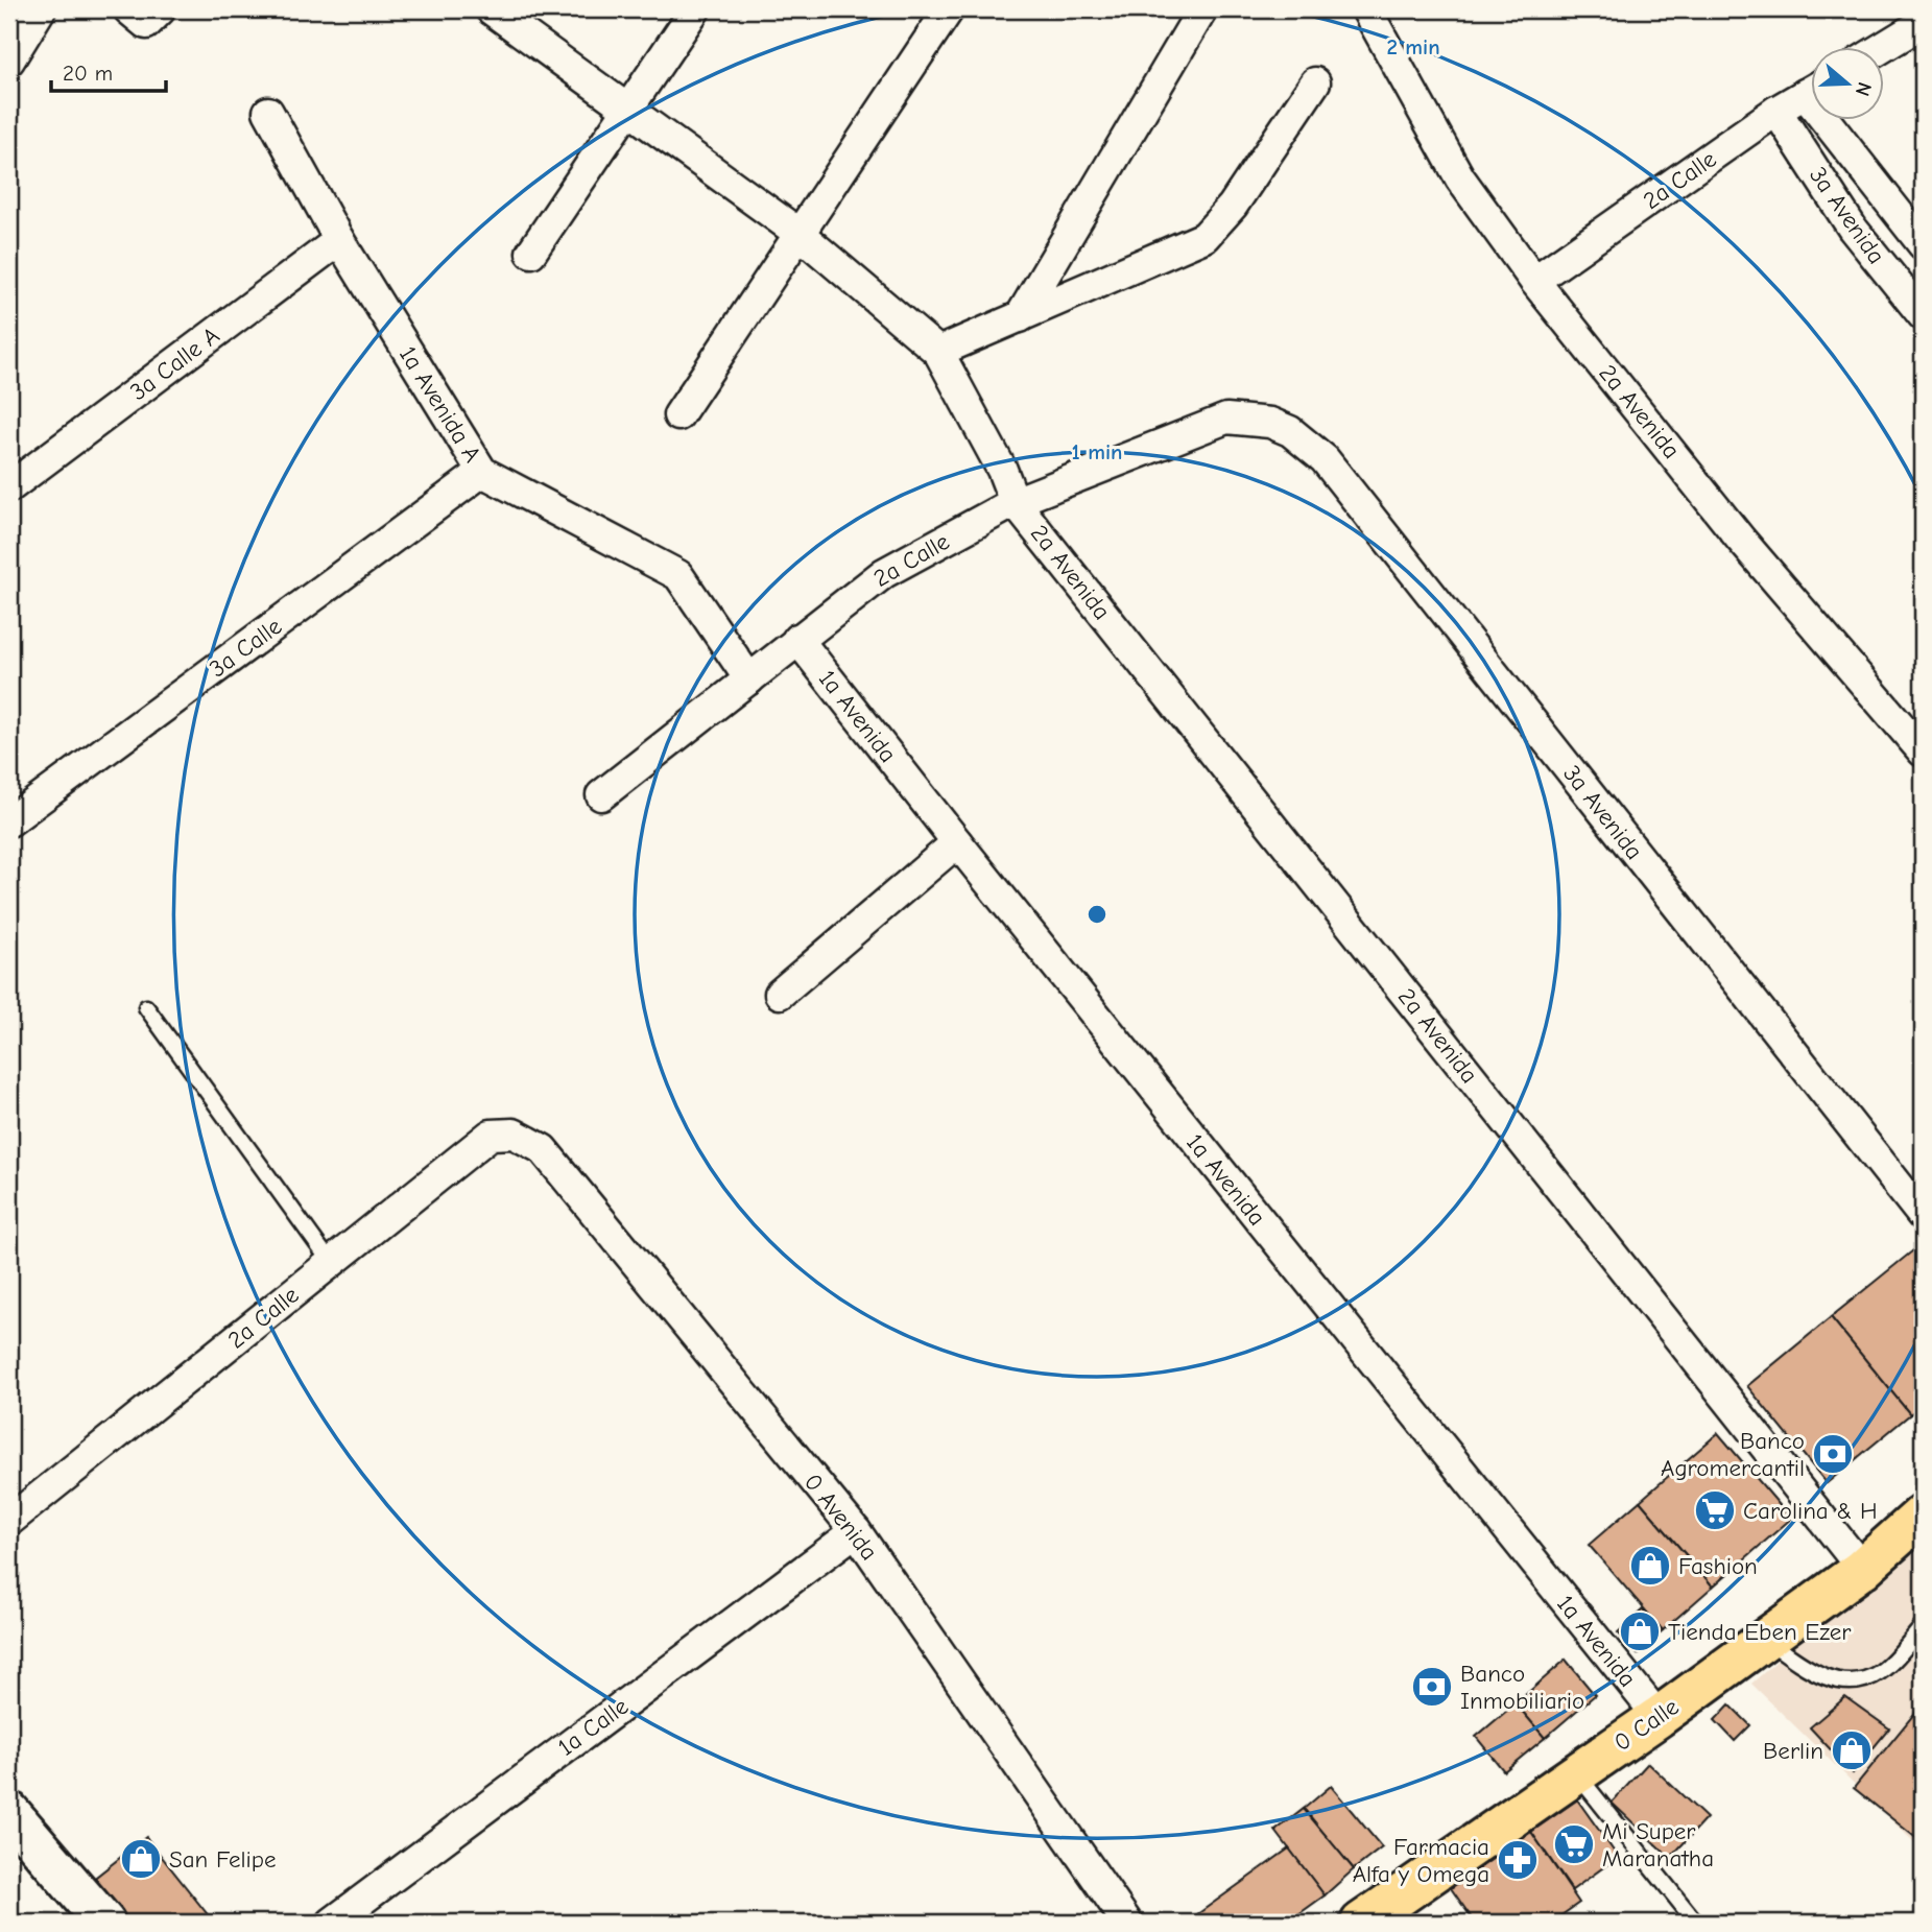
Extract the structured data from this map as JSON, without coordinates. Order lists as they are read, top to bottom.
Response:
{
  "streets": {
    "main road": ["0 Calle"],
    "street": [
      "2a Calle",
      "3a Avenida",
      "3a Calle A",
      "1a Avenida A",
      "2a Avenida",
      "3a Calle",
      "1a Avenida",
      "0 Avenida",
      "1a Calle"
    ]
  },
  "crossings": [
    ["2a Calle", "3a Avenida"],
    ["2a Calle", "1a Avenida A"],
    ["2a Calle", "2a Avenida"],
    ["2a Calle", "1a Avenida"],
    ["2a Calle", "0 Avenida"],
    ["3a Calle A", "1a Avenida A"],
    ["1a Avenida A", "3a Calle"],
    ["2a Avenida", "0 Calle"],
    ["1a Avenida", "0 Calle"],
    ["0 Avenida", "1a Calle"]
  ],
  "places": {
    "bank": ["Banco Agromercantil", "Banco Inmobiliario"],
    "supermarket": ["Carolina & H", "Mi Super Maranatha"],
    "shop": [
      "Fashion",
      "Tienda Eben Ezer",
      "Berlin",
      "San Felipe"
    ],
    "pharmacy": ["Farmacia Alfa y Omega"]
  },
  "scale_bar": "20 m",
  "north": "right",
  "rings": ["2 min", "1 min"]
}
